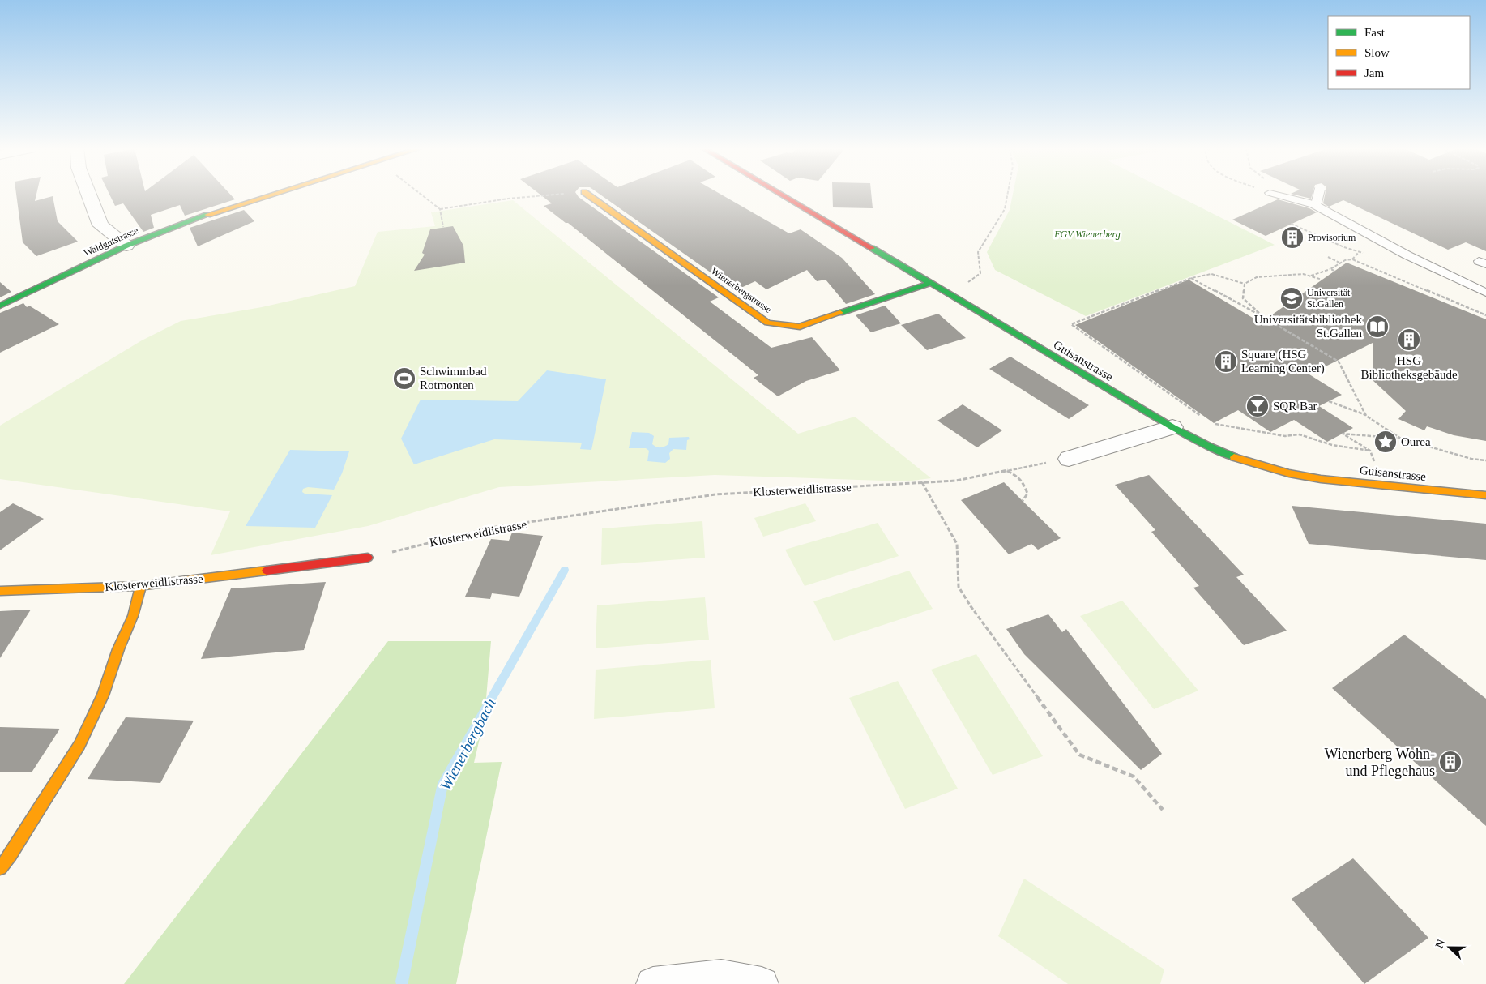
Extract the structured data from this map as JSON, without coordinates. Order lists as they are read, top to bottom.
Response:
{
  "streets": {
    "street": [
      "Waldgutstrasse",
      "Wienerbergstrasse",
      "Guisanstrasse",
      "Klosterweidlistrasse"
    ]
  },
  "crossings": [
    ["Wienerbergstrasse", "Guisanstrasse"]
  ],
  "water": ["Wienerbergbach"],
  "parks": ["FGV Wienerberg"],
  "places": {
    "building": [
      "Provisorium",
      "HSG Bibliotheksgebäude",
      "Square (HSG Learning Center)",
      "Wienerberg Wohn- und Pflegehaus"
    ],
    "school or university": ["Universität St.Gallen"],
    "library": ["Universitätsbibliothek St.Gallen"],
    "sports": ["Schwimmbad Rotmonten"],
    "bar": ["SQR Bar"],
    "place": ["Ourea"]
  },
  "legend": ["Fast", "Slow", "Jam"],
  "north": "left"
}
